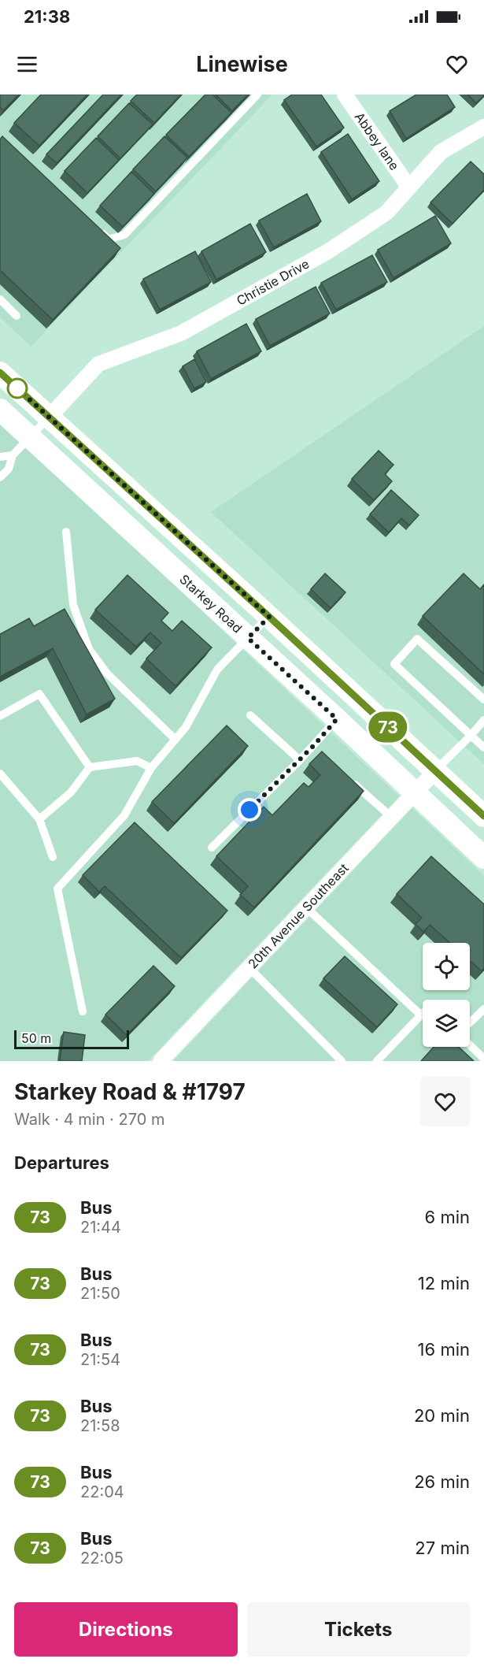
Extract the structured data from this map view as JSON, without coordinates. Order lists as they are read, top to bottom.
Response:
{
  "streets": {
    "main road": ["Starkey Road"],
    "street": ["Abbey lane", "Christie Drive", "20th Avenue Southeast"]
  },
  "crossings": [
    ["Abbey lane", "Christie Drive"],
    ["Starkey Road", "20th Avenue Southeast"]
  ],
  "lines": ["bus line 73"],
  "scale_bar": "50 m",
  "page": {
    "status": "21:38",
    "header": "Linewise",
    "on_map": "73",
    "scale": "50 m",
    "heading": [
      ["Starkey Road & #1797", "Walk · 4 min · 270 m"],
      "Departures"
    ],
    "list": [
      {
        "mark": "73",
        "name": "Bus",
        "note": "21:44",
        "value": "6 min"
      },
      {
        "mark": "73",
        "name": "Bus",
        "note": "21:50",
        "value": "12 min"
      },
      {
        "mark": "73",
        "name": "Bus",
        "note": "21:54",
        "value": "16 min"
      },
      {
        "mark": "73",
        "name": "Bus",
        "note": "21:58",
        "value": "20 min"
      },
      {
        "mark": "73",
        "name": "Bus",
        "note": "22:04",
        "value": "26 min"
      },
      {
        "mark": "73",
        "name": "Bus",
        "note": "22:05",
        "value": "27 min"
      }
    ],
    "buttons": ["Directions", "Tickets"]
  }
}
